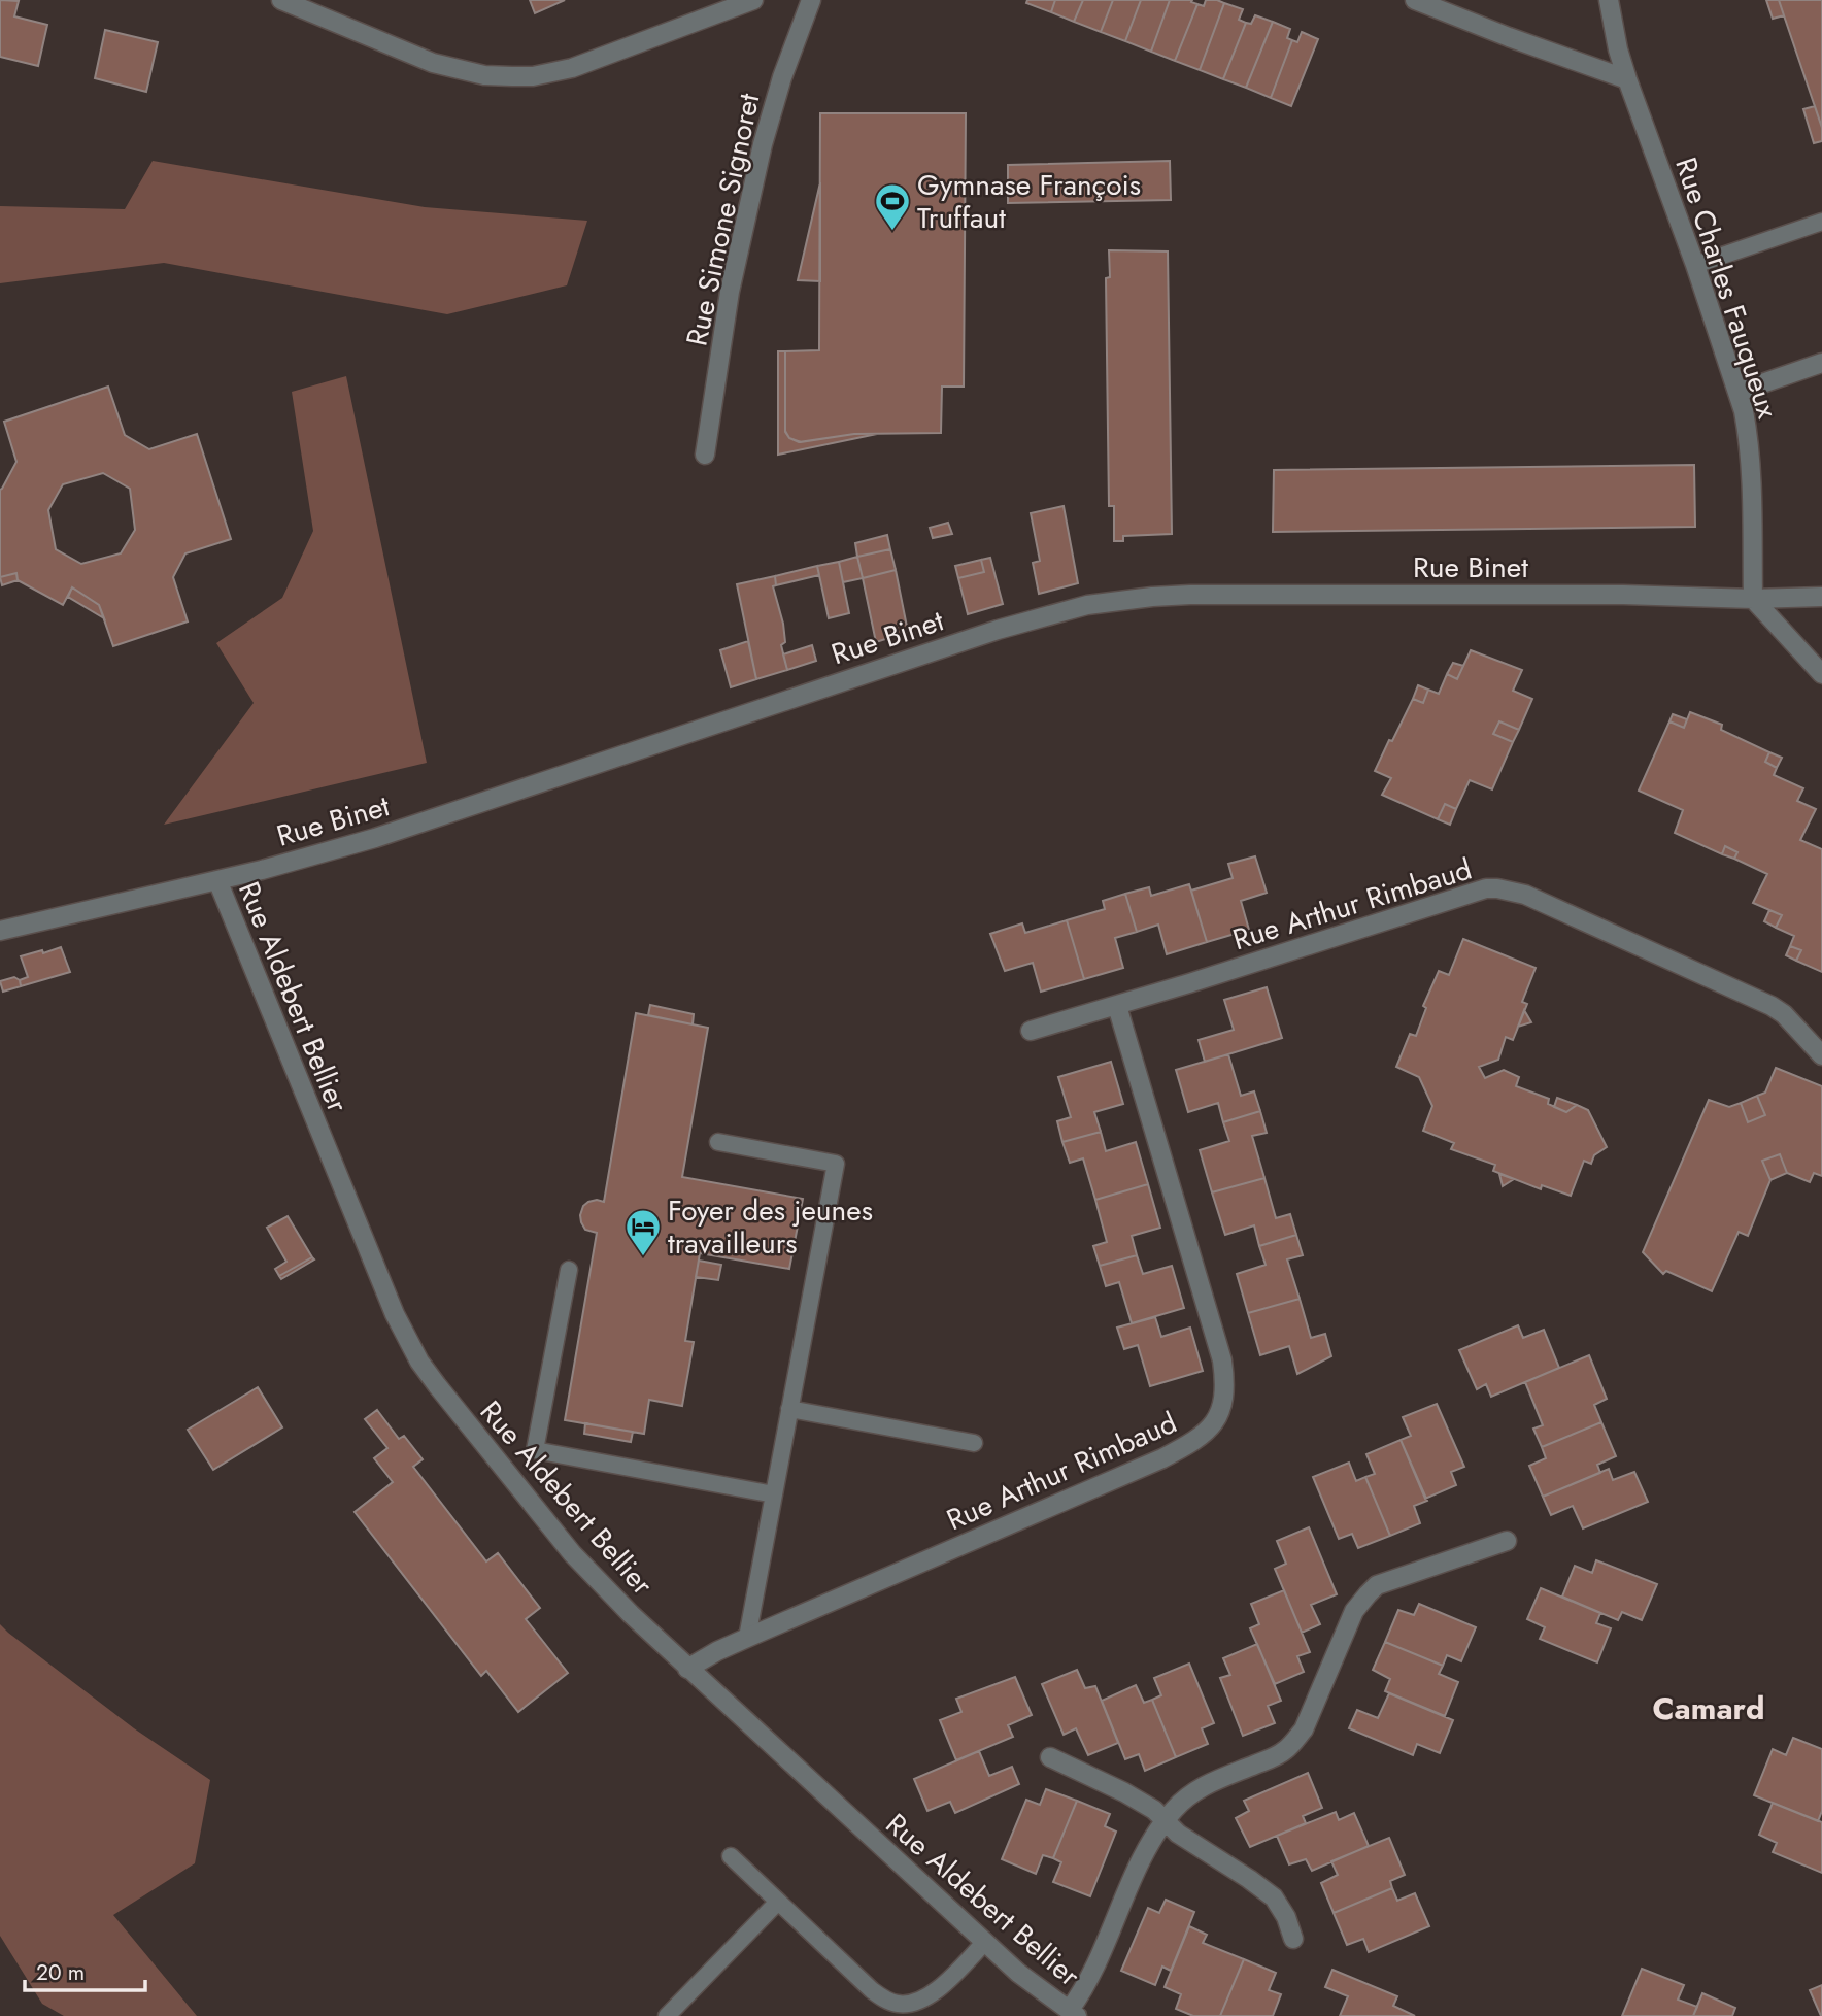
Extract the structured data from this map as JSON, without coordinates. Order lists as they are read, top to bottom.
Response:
{
  "streets": {
    "street": [
      "Rue Simone Signoret",
      "Rue Charles Fauqueux",
      "Rue Binet",
      "Rue Arthur Rimbaud",
      "Rue Aldebert Bellier"
    ]
  },
  "crossings": [
    ["Rue Charles Fauqueux", "Rue Binet"],
    ["Rue Binet", "Rue Aldebert Bellier"],
    ["Rue Arthur Rimbaud", "Rue Aldebert Bellier"]
  ],
  "districts": ["Camard"],
  "places": {
    "sports": ["Gymnase François Truffaut"],
    "hotel": ["Foyer des jeunes travailleurs"]
  },
  "scale_bar": "20 m"
}
